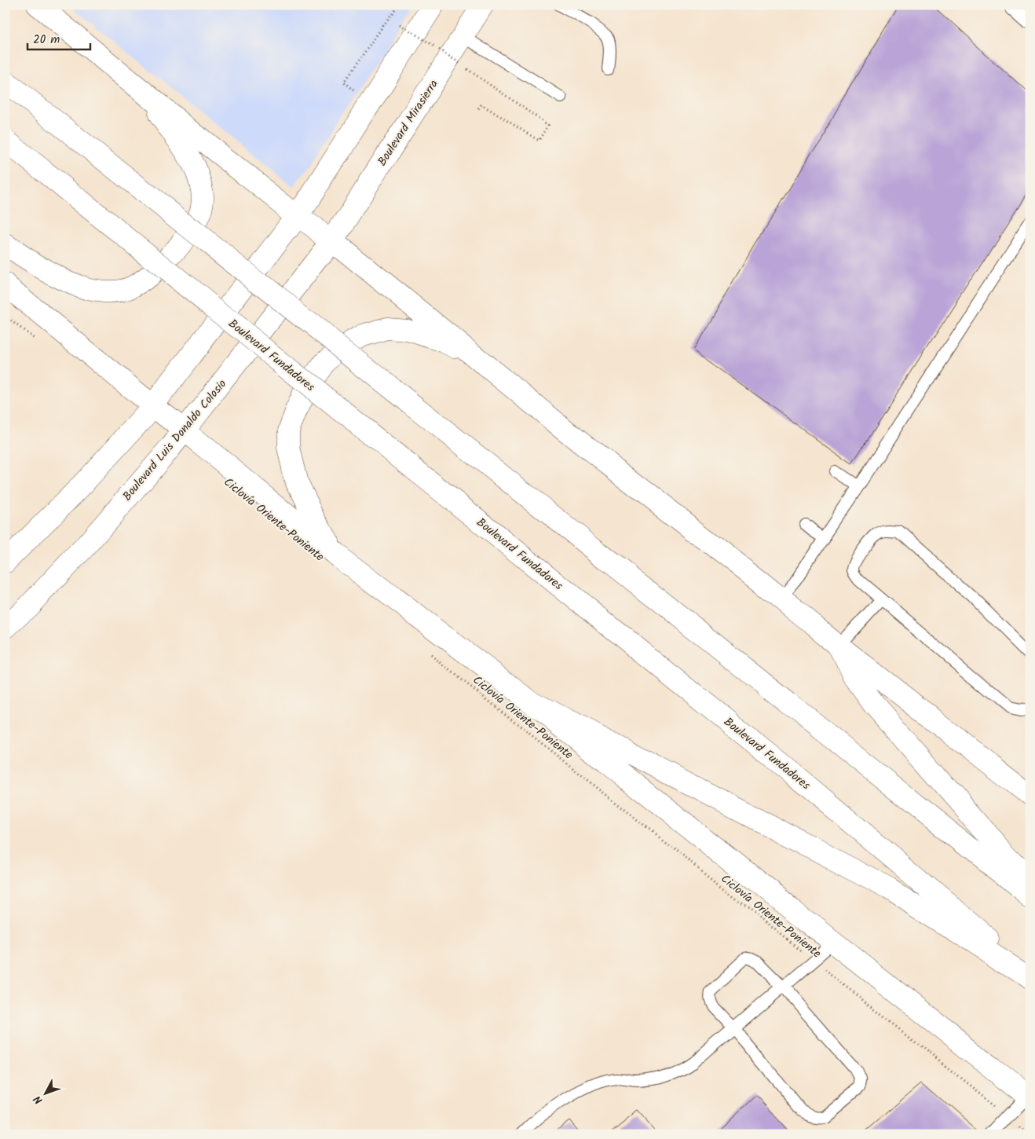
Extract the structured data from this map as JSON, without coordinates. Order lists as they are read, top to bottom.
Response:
{
  "streets": {
    "main road": ["Boulevard Mirasierra", "Boulevard Fundadores", "Boulevard Luis Donaldo Colosio"],
    "path": ["Ciclovía Oriente-Poniente"]
  },
  "crossings": [
    ["Boulevard Mirasierra", "Boulevard Luis Donaldo Colosio"]
  ],
  "scale_bar": "20 m",
  "north": "bottom left"
}
